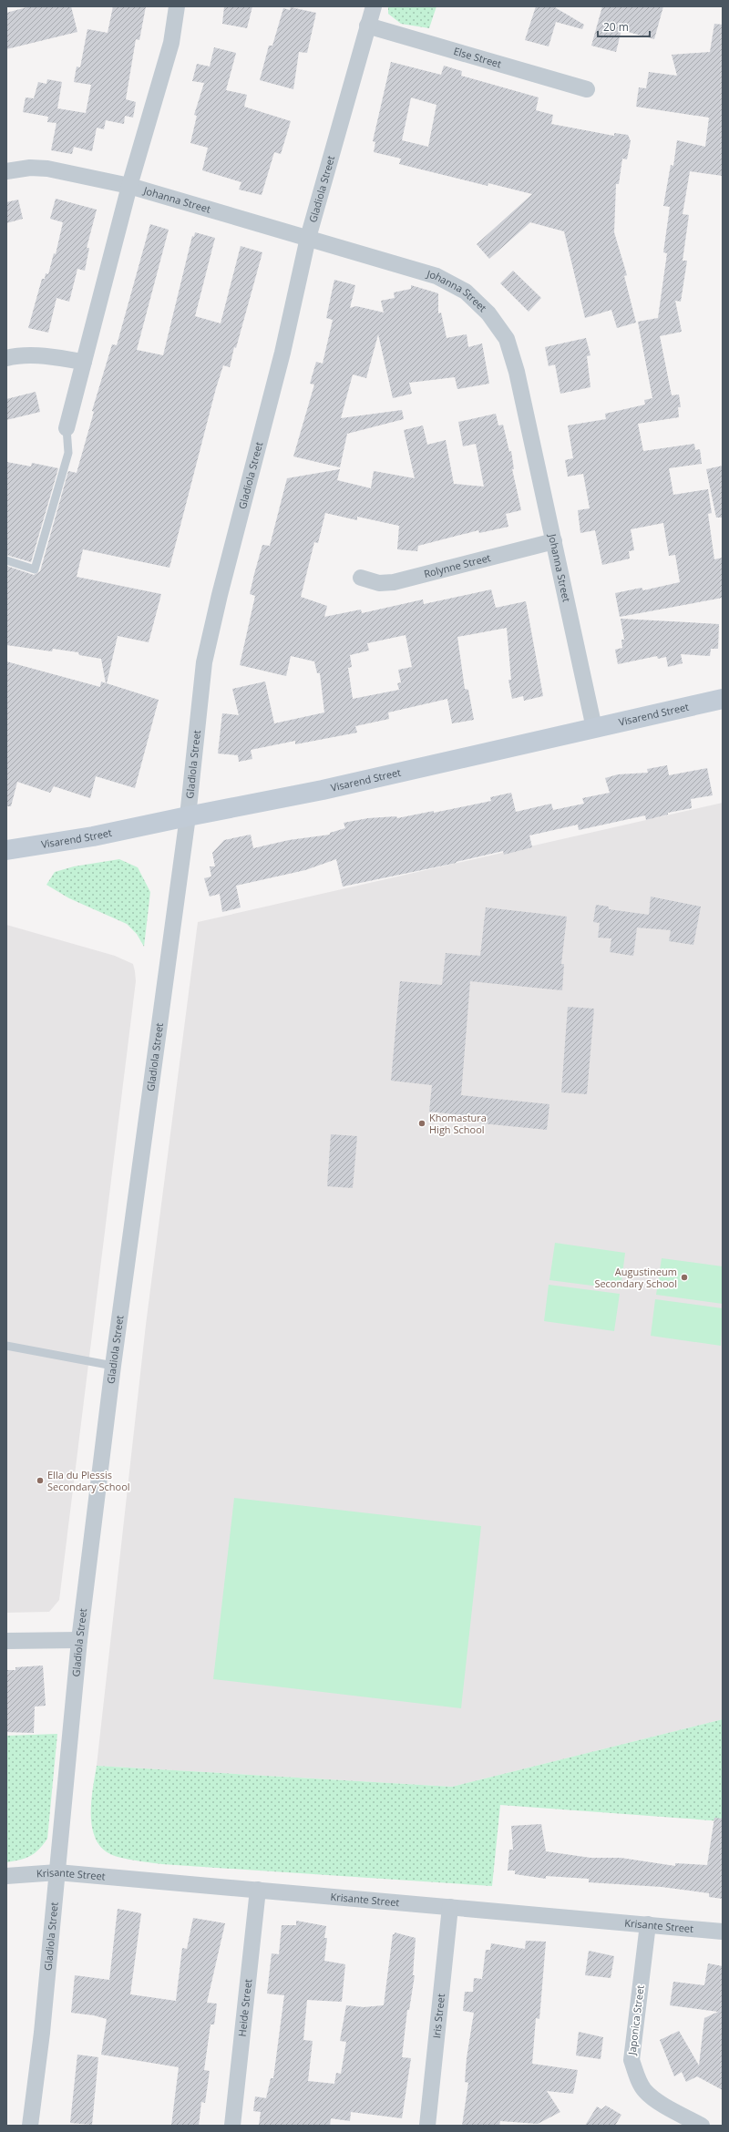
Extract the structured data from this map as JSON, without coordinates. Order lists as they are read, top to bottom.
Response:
{
  "streets": {
    "street": [
      "Else Street",
      "Gladiola Street",
      "Johanna Street",
      "Rolynne Street",
      "Visarend Street",
      "Krisante Street",
      "Heide Street",
      "Iris Street",
      "Japonica Street"
    ]
  },
  "crossings": [
    ["Else Street", "Gladiola Street"],
    ["Gladiola Street", "Johanna Street"],
    ["Gladiola Street", "Visarend Street"],
    ["Gladiola Street", "Krisante Street"],
    ["Johanna Street", "Rolynne Street"],
    ["Johanna Street", "Visarend Street"],
    ["Krisante Street", "Heide Street"],
    ["Krisante Street", "Iris Street"],
    ["Krisante Street", "Japonica Street"]
  ],
  "places": ["Khomastura High School", "Augustineum Secondary School", "Ella du Plessis Secondary School"],
  "scale_bar": "20 m"
}
